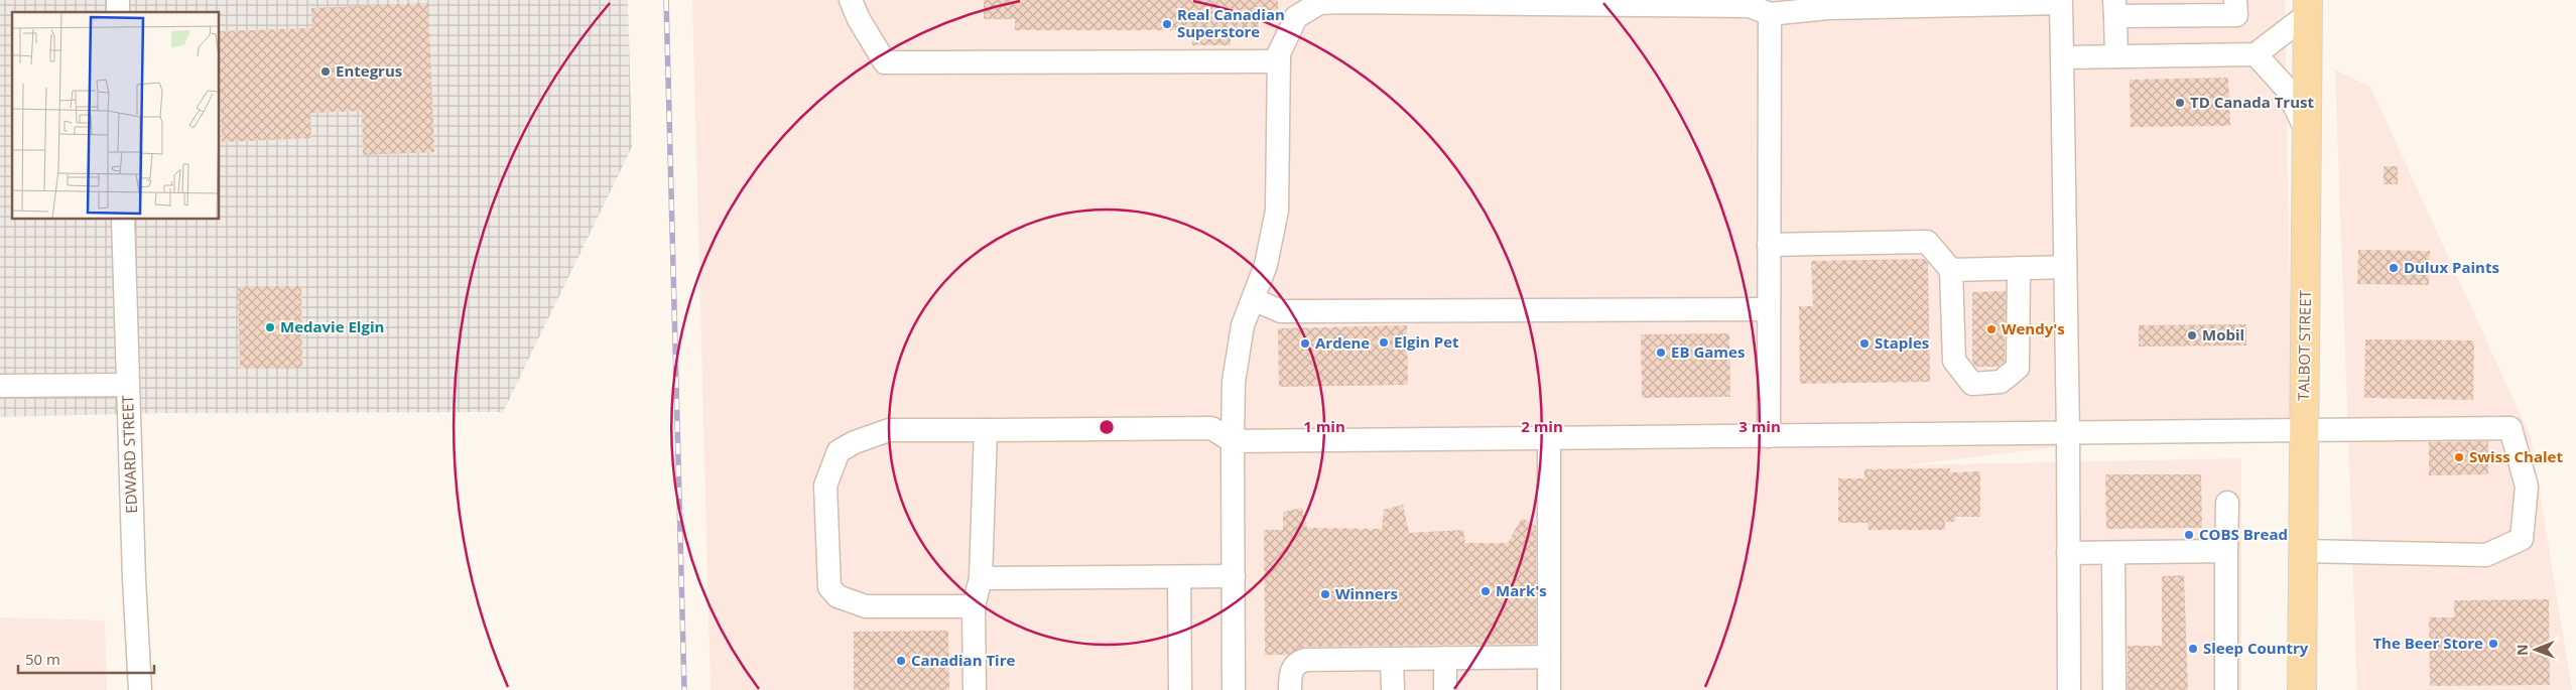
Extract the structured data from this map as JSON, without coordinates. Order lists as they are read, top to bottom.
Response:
{
  "streets": {
    "main road": ["TALBOT STREET"],
    "street": ["EDWARD STREET"]
  },
  "places": [
    "Real Canadian Superstore",
    "Entegrus",
    "TD Canada Trust",
    "Dulux Paints",
    "Medavie Elgin",
    "Wendy's",
    "Mobil",
    "Elgin Pet",
    "Ardene",
    "Staples",
    "EB Games",
    "Swiss Chalet",
    "COBS Bread",
    "Mark's",
    "Winners",
    "The Beer Store",
    "Sleep Country",
    "Canadian Tire"
  ],
  "scale_bar": "50 m",
  "north": "left",
  "rings": ["1 min", "2 min", "3 min"]
}
